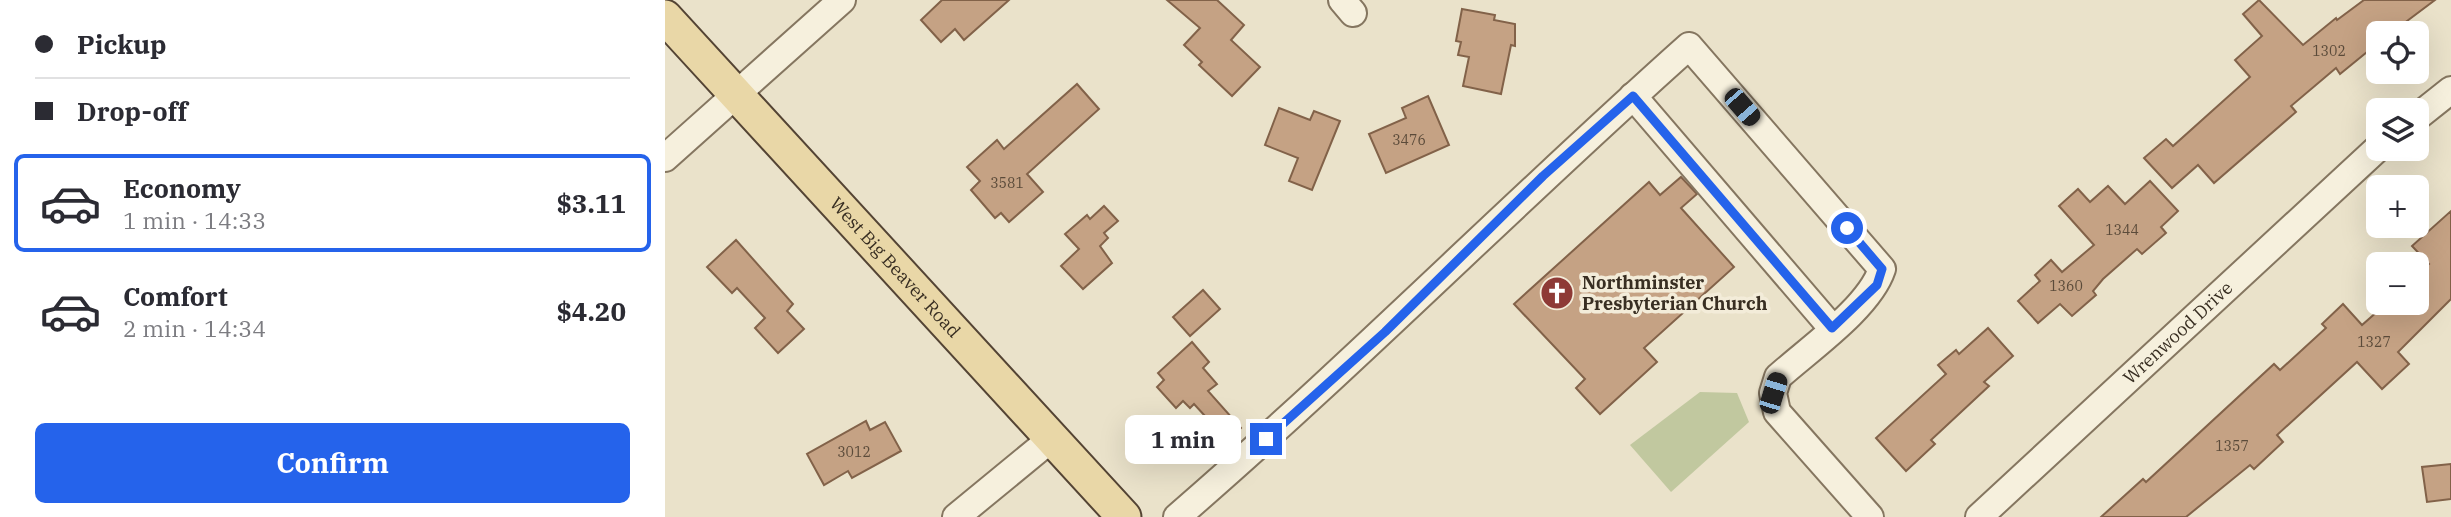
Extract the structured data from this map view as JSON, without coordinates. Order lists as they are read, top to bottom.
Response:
{
  "streets": {
    "main road": ["West Big Beaver Road"],
    "street": ["Wrenwood Drive"]
  },
  "places": {
    "church": ["Northminster Presbyterian Church"]
  },
  "house_numbers": [
    "1302",
    "3476",
    "3581",
    "1344",
    "1360",
    "1327",
    "1357",
    "3012"
  ],
  "page": {
    "banner": ["Pickup", "Drop-off"],
    "map_buttons": ["+", "−"],
    "list": [
      {
        "name": "Economy",
        "note": "1 min · 14:33",
        "value": "$3.11"
      },
      {
        "name": "Comfort",
        "note": "2 min · 14:34",
        "value": "$4.20"
      }
    ],
    "buttons": "Confirm",
    "bubble": "1 min"
  }
}
